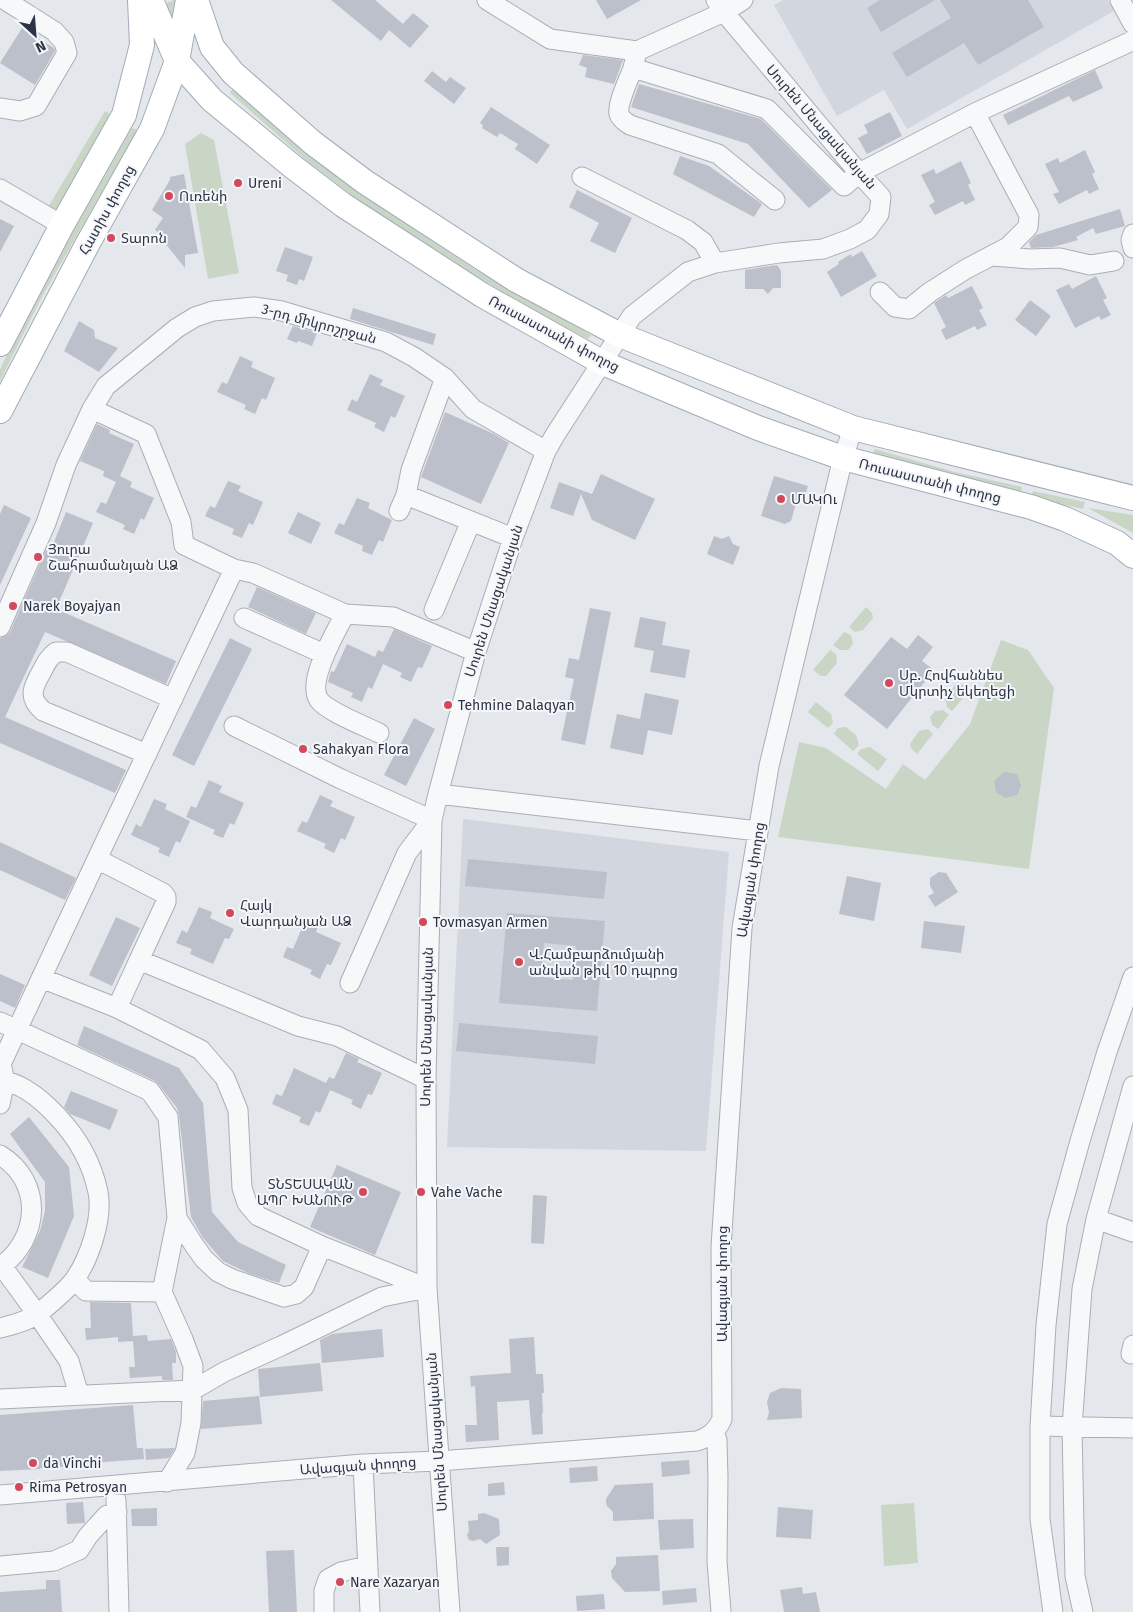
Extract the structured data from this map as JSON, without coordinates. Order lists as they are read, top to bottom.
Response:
{
  "streets": {
    "main road": ["Հատիս փողոց", "Ռուսաստանի փողոց"],
    "street": ["Սուրեն Մնացականյան", "3-րդ միկրոշրջան", "Ավագյան փողոց"]
  },
  "crossings": [
    ["Սուրեն Մնացականյան", "3-րդ միկրոշրջան"],
    ["Սուրեն Մնացականյան", "Ռուսաստանի փողոց"],
    ["Սուրեն Մնացականյան", "Ավագյան փողոց"],
    ["Հատիս փողոց", "Ռուսաստանի փողոց"],
    ["Ռուսաստանի փողոց", "Ավագյան փողոց"]
  ],
  "places": [
    "Ureni",
    "Ուռենի",
    "Տարոն",
    "ՄԱԿՈւ",
    "Յուրա Շահրամանյան ԱՁ",
    "Narek Boyajyan",
    "Սբ. Հովհաննես Մկրտիչ եկեղեցի",
    "Tehmine Dalaqyan",
    "Sahakyan Flora",
    "Հայկ Վարդանյան ԱՁ",
    "Tovmasyan Armen",
    "Վ.Համբարձումյանի անվան թիվ 10 դպրոց",
    "ՏՆՏԵՍԱԿԱՆ ԱՊՐ ԽԱՆՈՒԹ",
    "Vahe Vache",
    "da Vinchi",
    "Rima Petrosyan",
    "Nare Xazaryan"
  ],
  "north": "bottom right"
}
